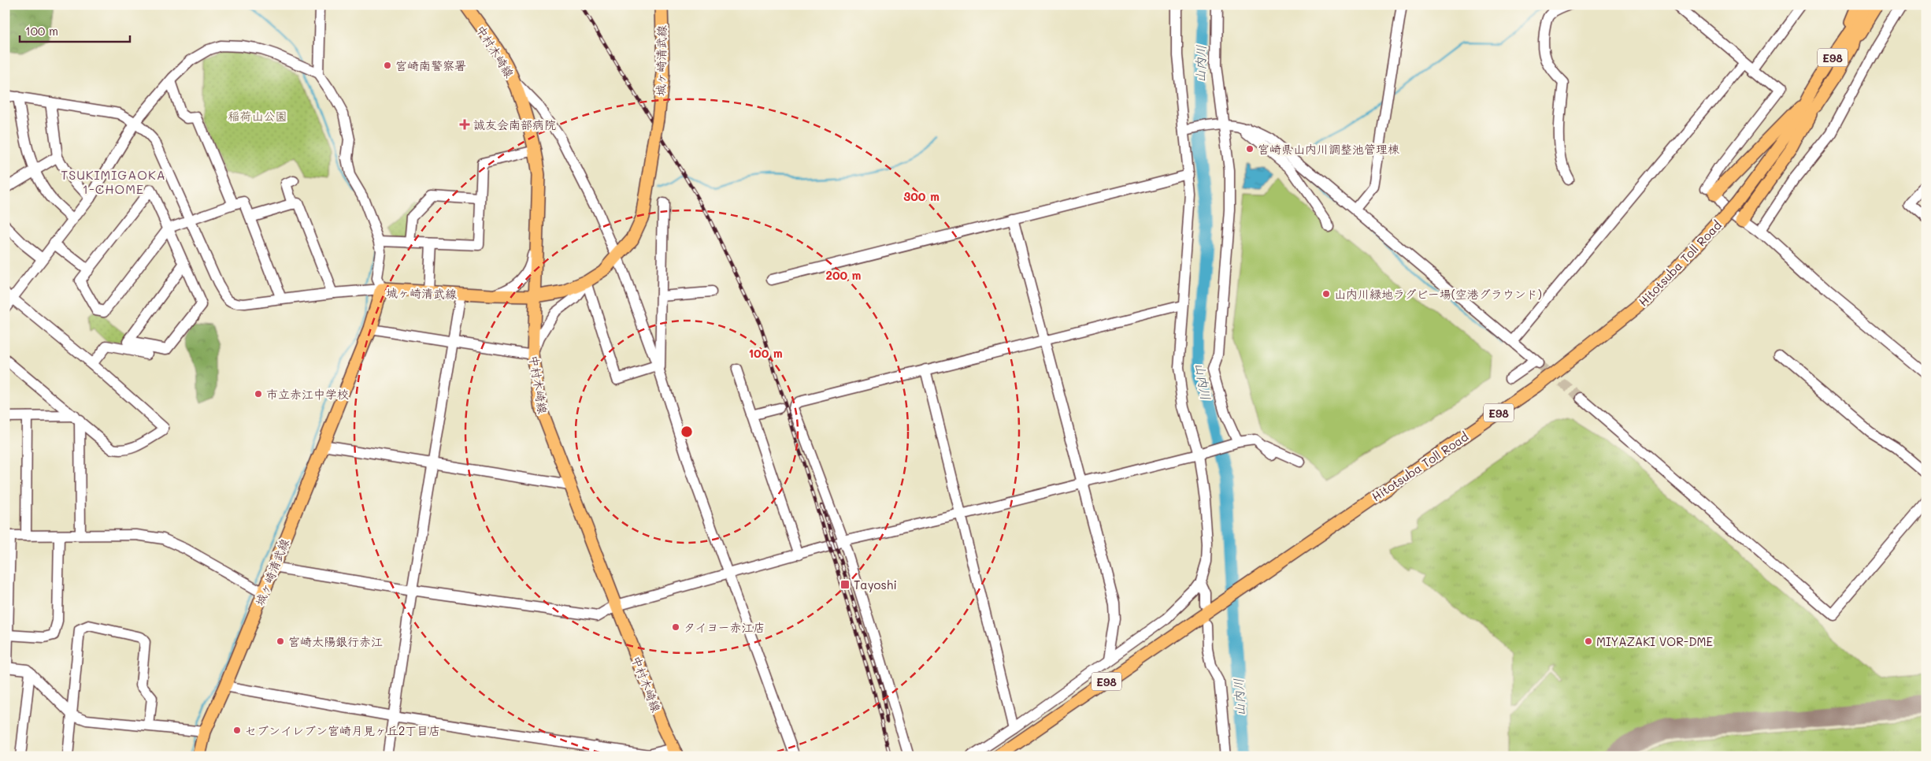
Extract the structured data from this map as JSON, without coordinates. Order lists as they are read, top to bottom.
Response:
{
  "streets": {
    "main road": [
      "中村木崎線",
      "E98",
      "城ヶ崎清武線",
      "Hitotsuba Toll Road"
    ]
  },
  "crossings": [
    ["中村木崎線", "城ヶ崎清武線"]
  ],
  "districts": ["TSUKIMIGAOKA 1-CHOME"],
  "water": ["山内川"],
  "parks": ["稲荷山公園"],
  "places": {
    "other": [
      "宮崎南警察署",
      "宮崎県山内川調整池管理棟",
      "山内川緑地ラグビー場(空港グラウンド)",
      "市立赤江中学校",
      "タイヨー赤江店",
      "宮崎太陽銀行赤江",
      "MIYAZAKI VOR-DME",
      "セブンイレブン宮崎月見ヶ丘2丁目店"
    ],
    "health": ["誠友会南部病院"],
    "transit": ["Tayoshi"]
  },
  "scale_bar": "100 m",
  "rings": ["300 m", "200 m", "100 m"]
}
